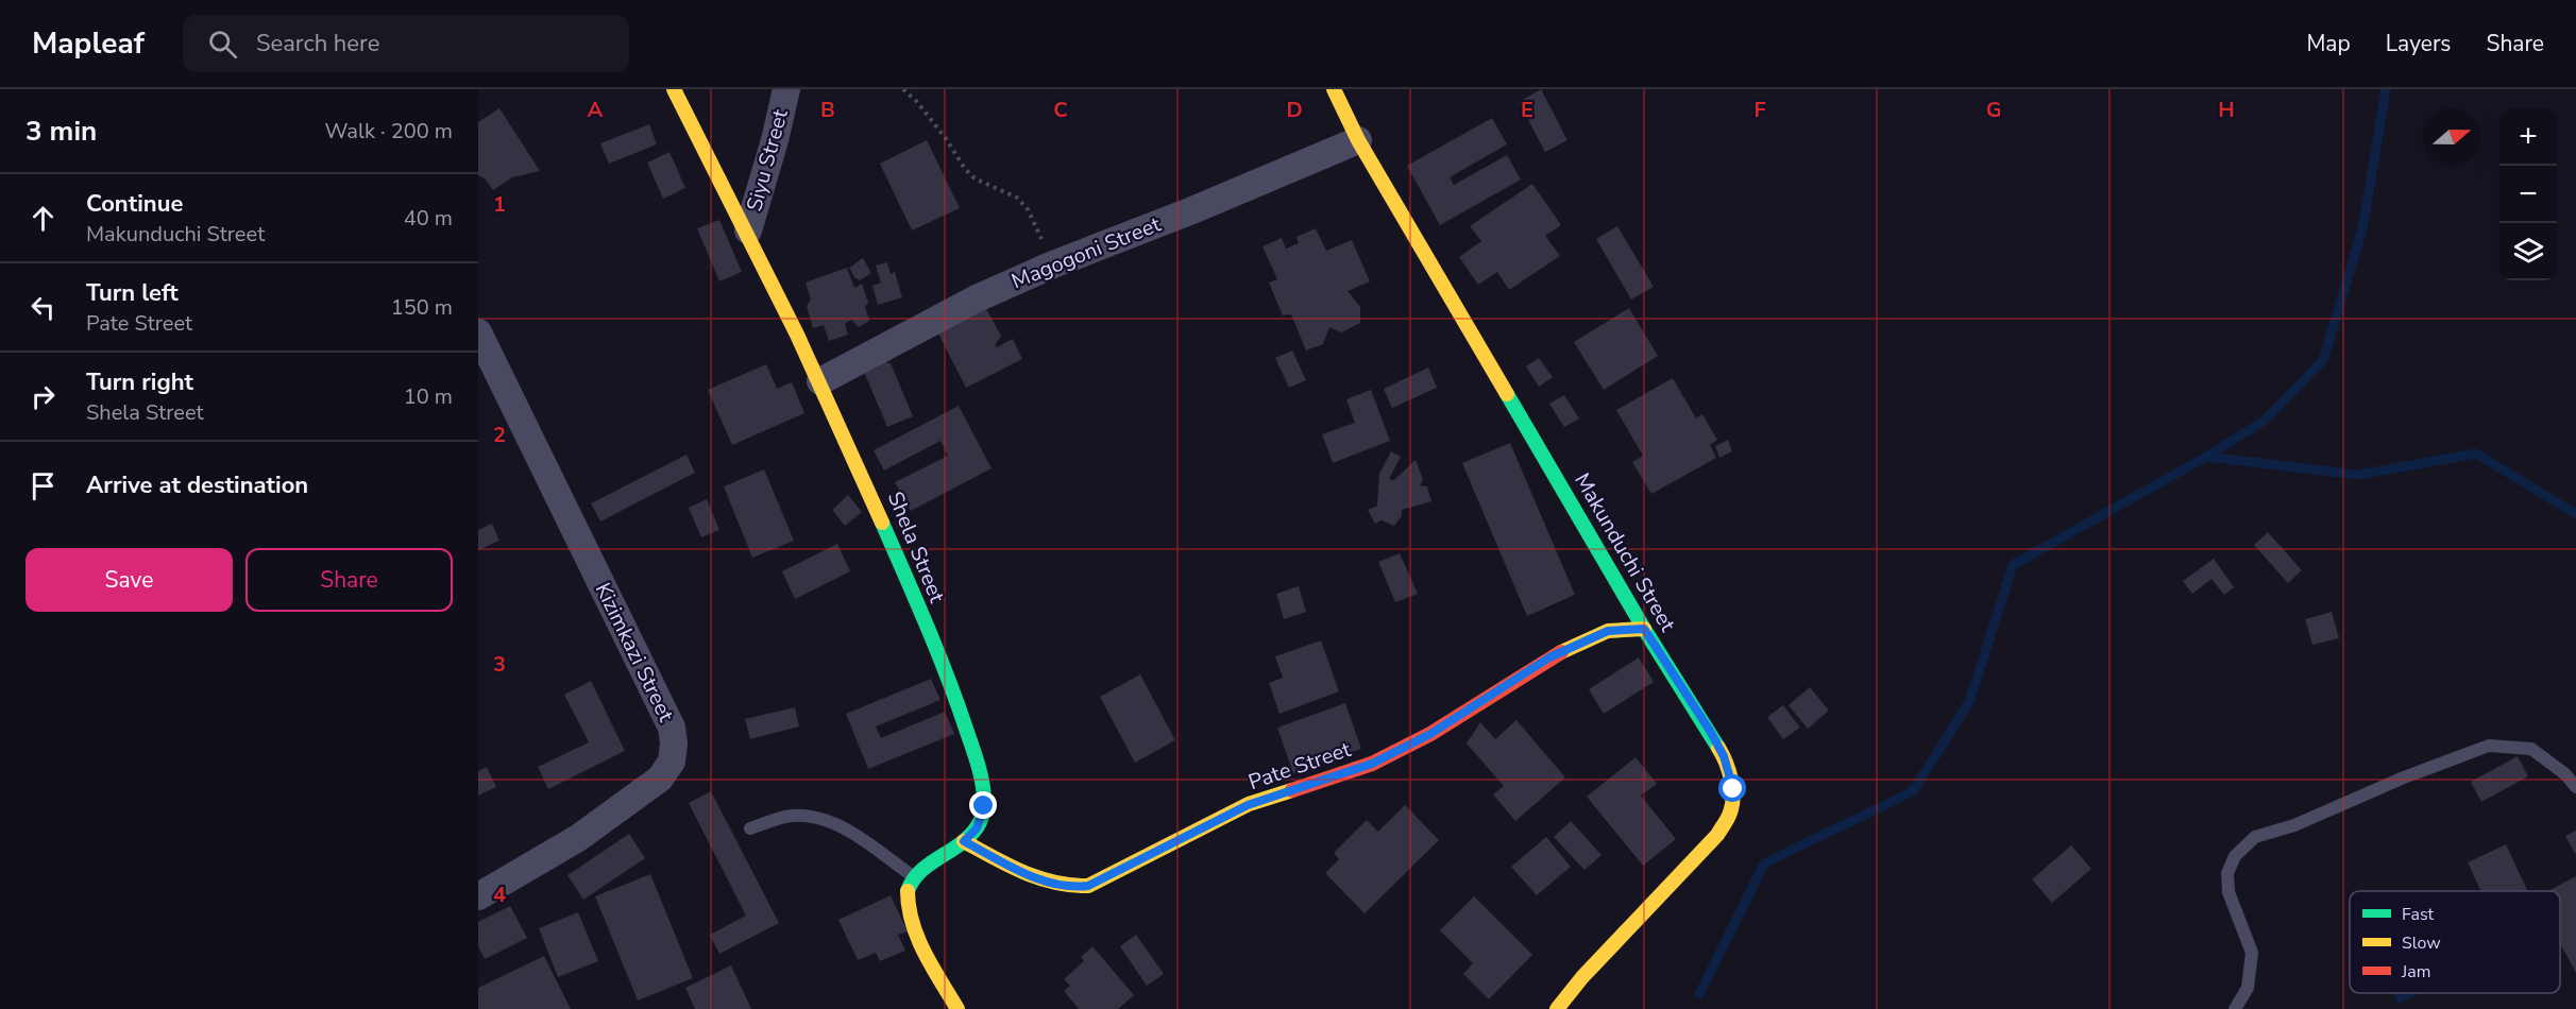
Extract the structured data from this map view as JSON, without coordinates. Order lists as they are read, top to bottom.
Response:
{
  "streets": {
    "street": [
      "Siyu Street",
      "Magogoni Street",
      "Shela Street",
      "Makunduchi Street",
      "Kizimkazi Street",
      "Pate Street"
    ]
  },
  "crossings": [
    ["Siyu Street", "Shela Street"],
    ["Magogoni Street", "Shela Street"],
    ["Magogoni Street", "Makunduchi Street"],
    ["Shela Street", "Pate Street"],
    ["Makunduchi Street", "Pate Street"]
  ],
  "legend": ["Fast", "Slow", "Jam"],
  "north": "right",
  "page": {
    "header": "Mapleaf",
    "search": "Search here",
    "nav": ["Map", "Layers", "Share"],
    "heading": ["3 min", "Walk · 200 m"],
    "map_buttons": ["+", "−"],
    "list": [
      ["Continue", "Makunduchi Street", "40 m"],
      ["Turn left", "Pate Street", "150 m"],
      ["Turn right", "Shela Street", "10 m"],
      "Arrive at destination"
    ],
    "buttons": ["Save", "Share"]
  },
  "grid": {
    "columns": [
      "A",
      "B",
      "C",
      "D",
      "E",
      "F",
      "G",
      "H"
    ],
    "rows": [
      "1",
      "2",
      "3",
      "4"
    ]
  }
}
